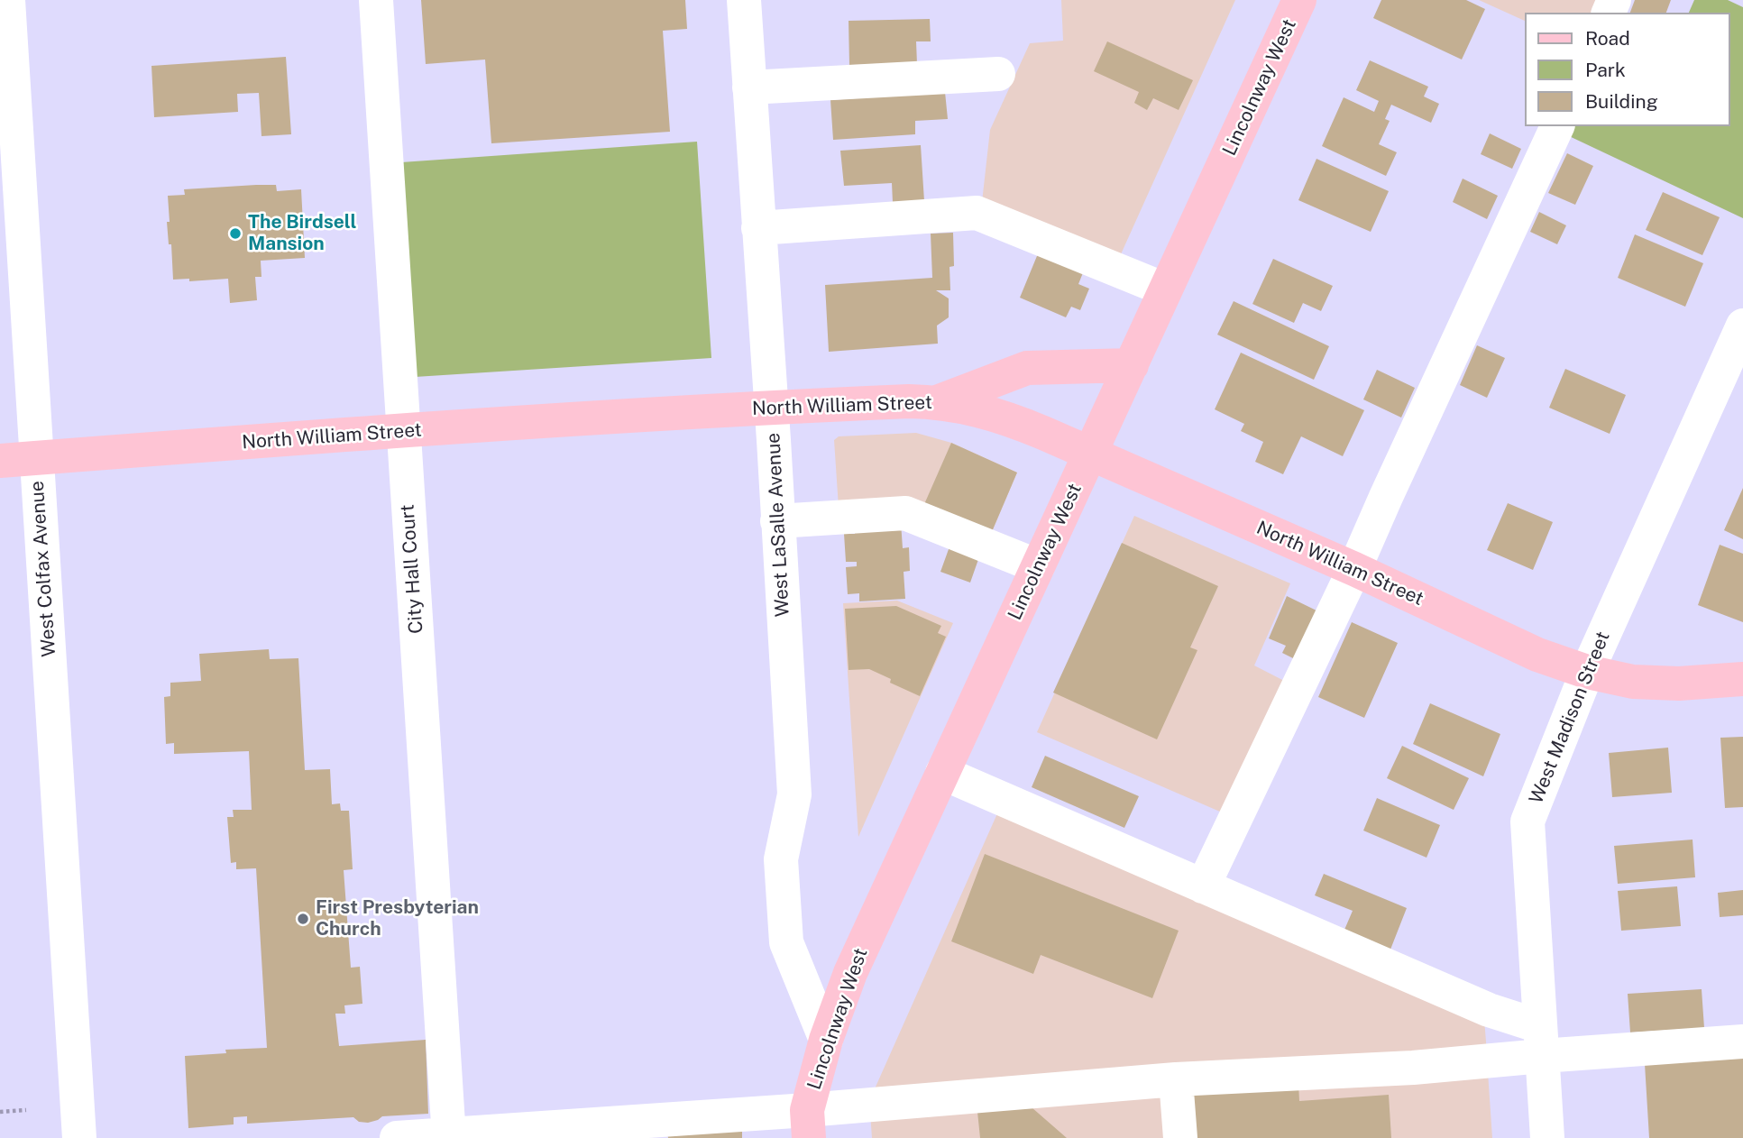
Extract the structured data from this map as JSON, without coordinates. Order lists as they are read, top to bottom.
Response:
{
  "streets": {
    "main road": ["Lincolnway West", "North William Street"],
    "street": [
      "West LaSalle Avenue",
      "West Colfax Avenue",
      "City Hall Court",
      "West Madison Street"
    ]
  },
  "crossings": [
    ["Lincolnway West", "North William Street"],
    ["Lincolnway West", "West LaSalle Avenue"],
    ["North William Street", "West LaSalle Avenue"],
    ["North William Street", "West Colfax Avenue"],
    ["North William Street", "City Hall Court"],
    ["North William Street", "West Madison Street"]
  ],
  "places": ["The Birdsell Mansion", "First Presbyterian Church"],
  "legend": ["Road", "Park", "Building"]
}
